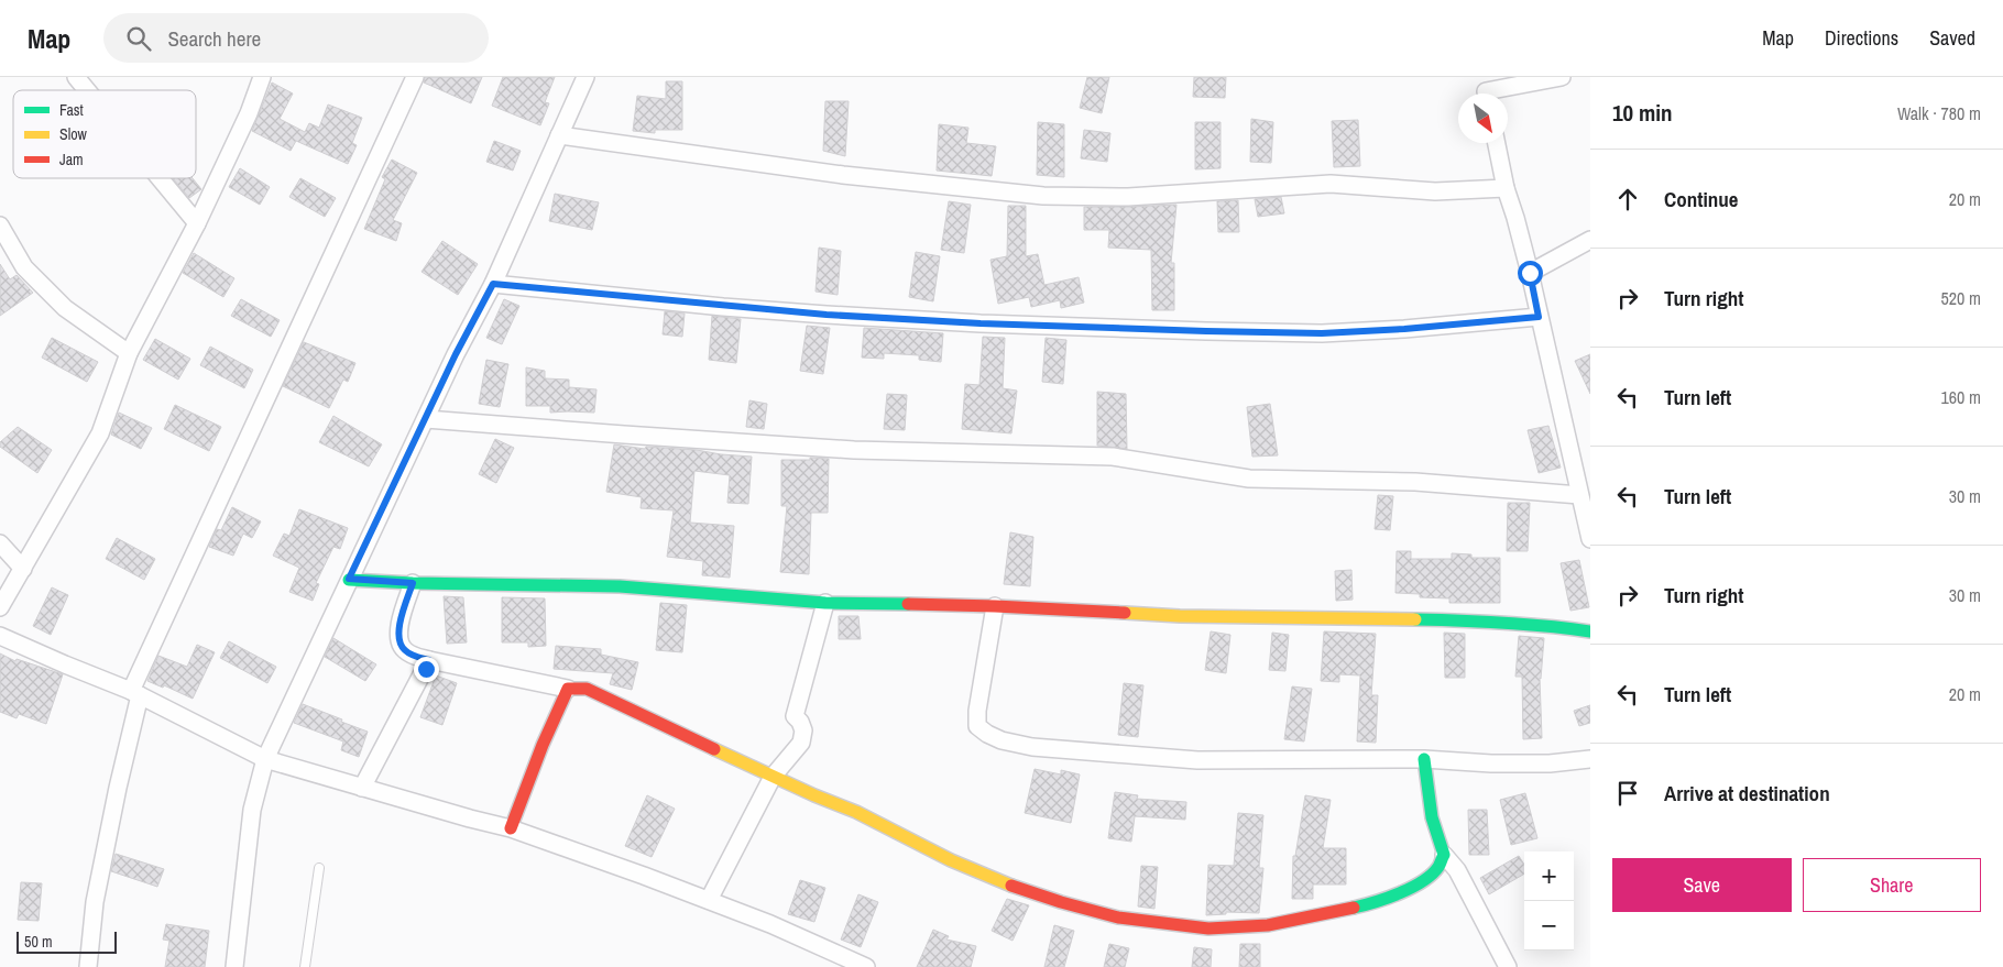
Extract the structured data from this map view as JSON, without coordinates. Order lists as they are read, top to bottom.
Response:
{
  "legend": ["Fast", "Slow", "Jam"],
  "scale_bar": "50 m",
  "north": "bottom right",
  "page": {
    "header": "Map",
    "search": "Search here",
    "nav": ["Map", "Directions", "Saved"],
    "heading": ["10 min", "Walk · 780 m"],
    "list": [
      ["Continue", "20 m"],
      ["Turn right", "520 m"],
      ["Turn left", "160 m"],
      ["Turn left", "30 m"],
      ["Turn right", "30 m"],
      ["Turn left", "20 m"],
      "Arrive at destination"
    ],
    "buttons": ["Save", "Share"],
    "map_buttons": ["+", "−"],
    "scale": "50 m"
  }
}
